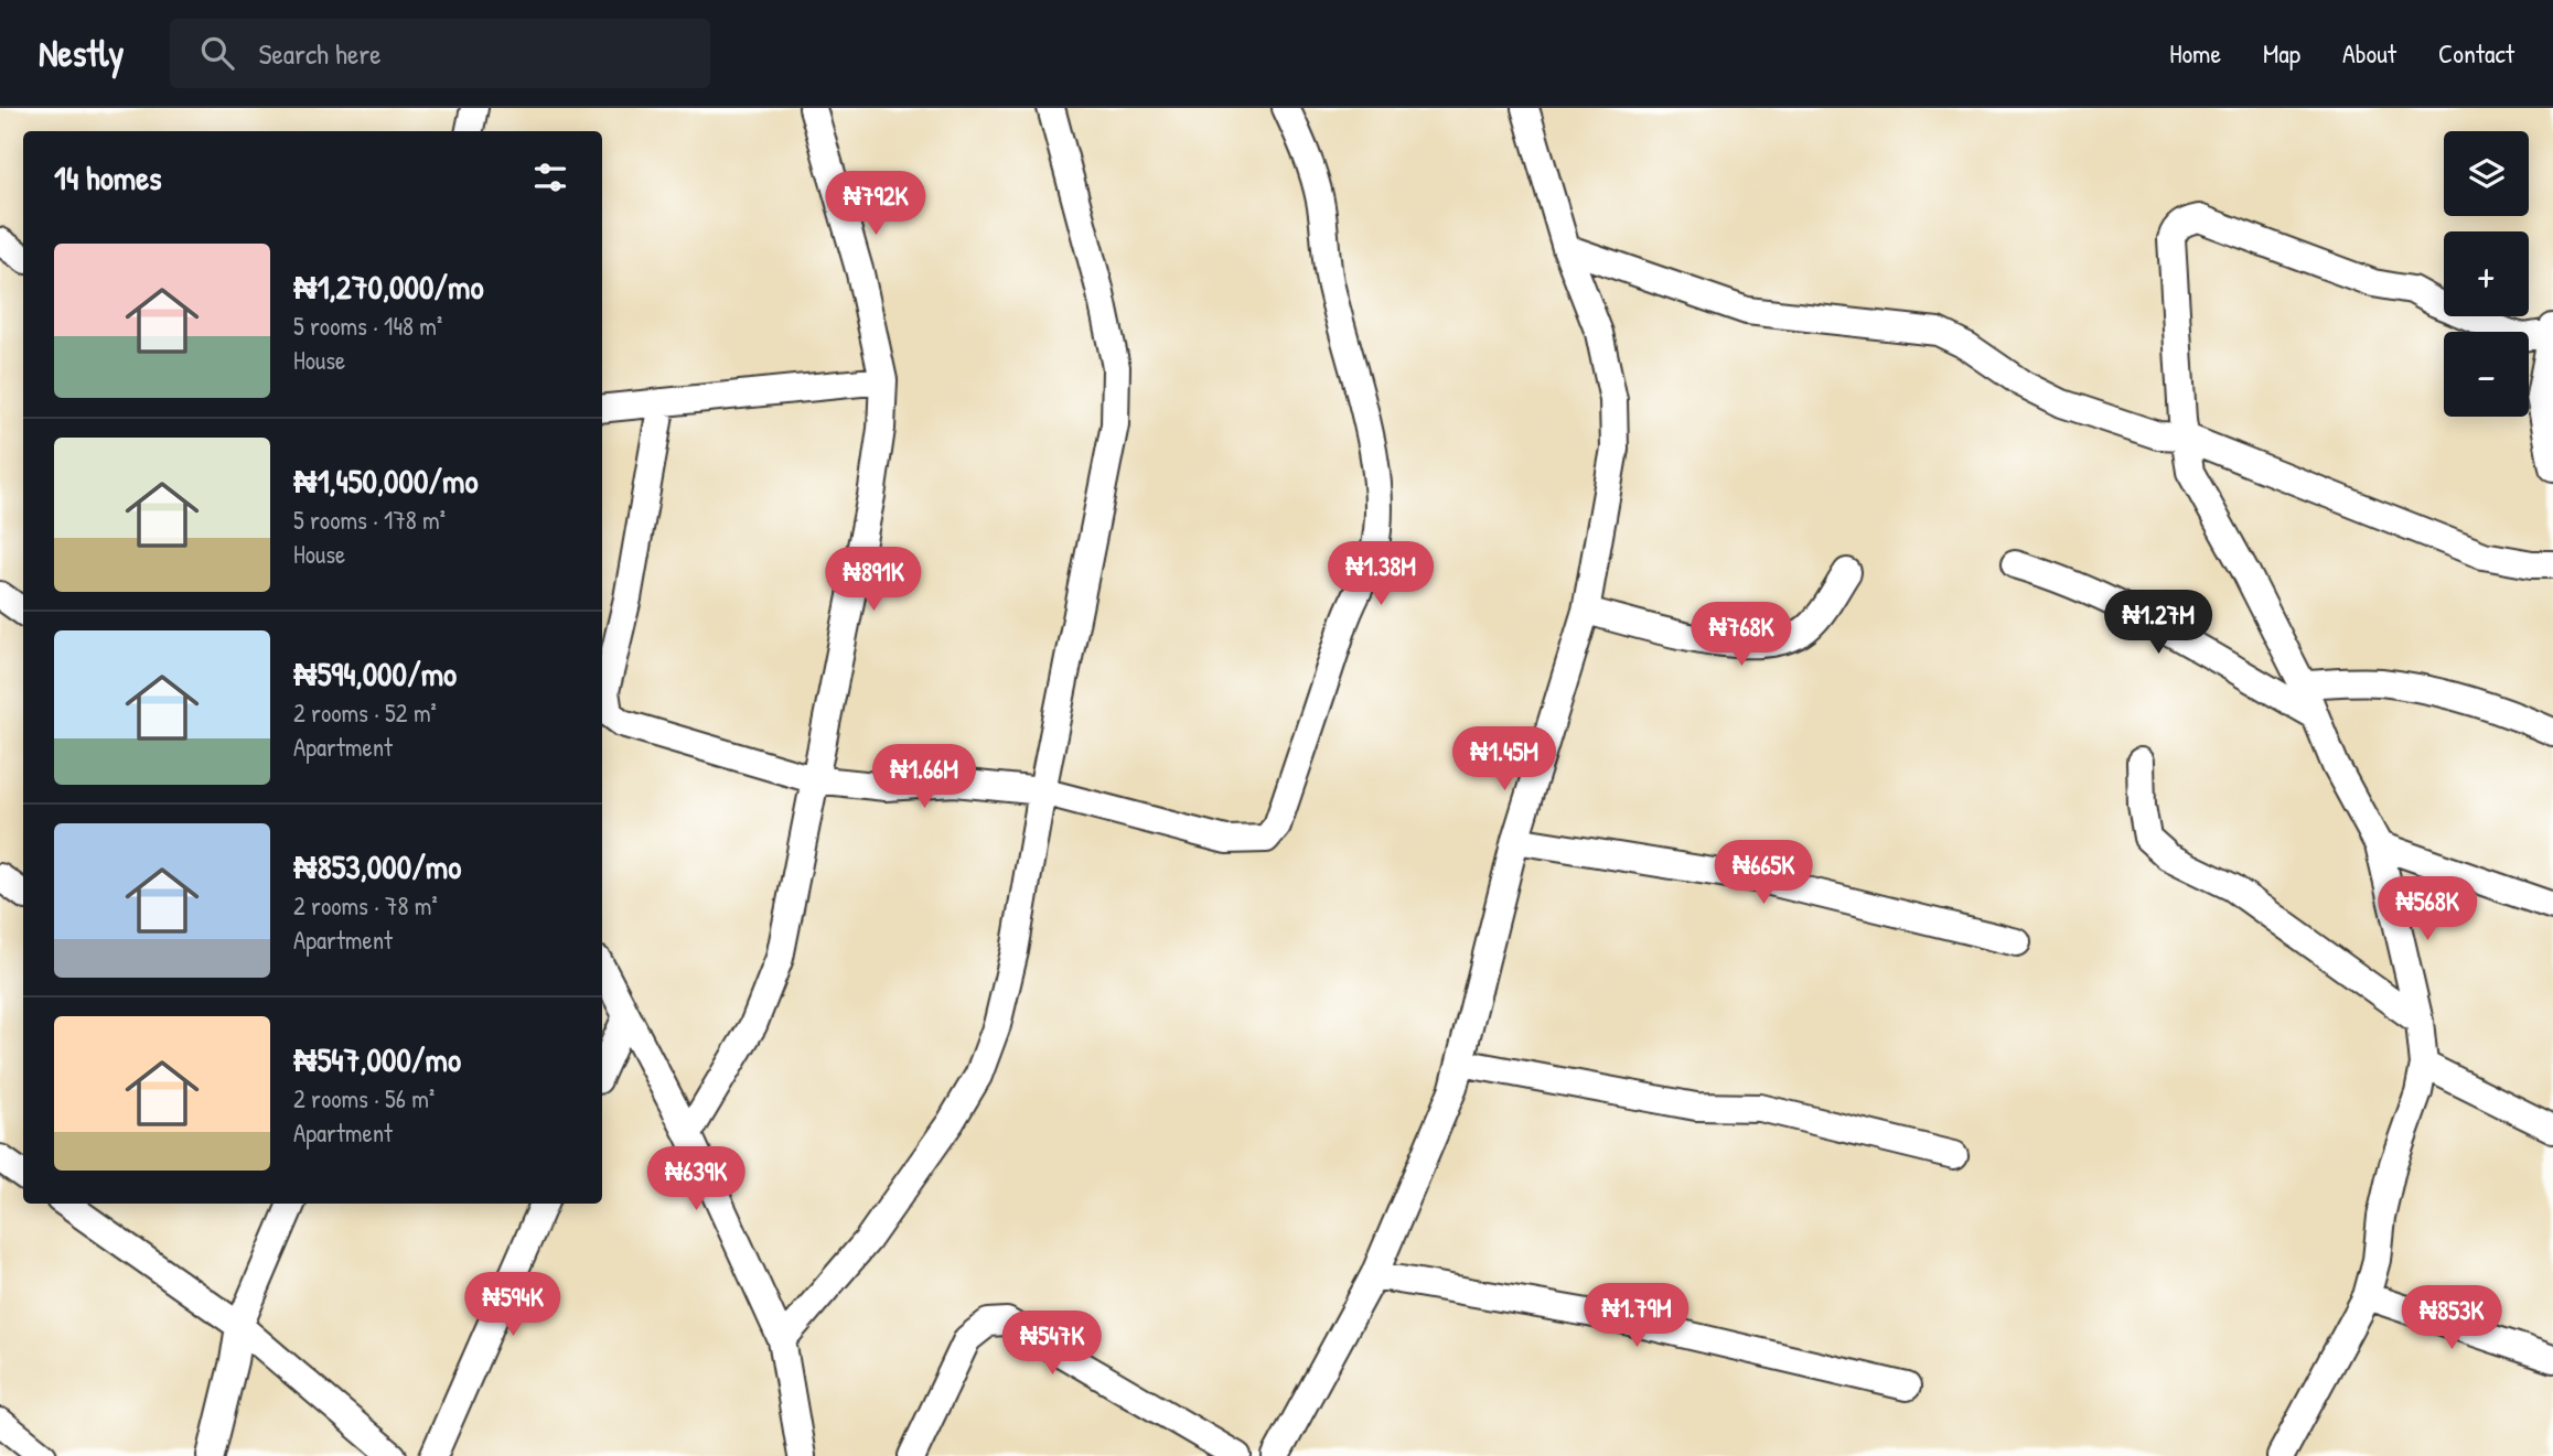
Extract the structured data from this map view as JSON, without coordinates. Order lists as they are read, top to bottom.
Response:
{
  "page": {
    "header": "Nestly",
    "search": "Search here",
    "nav": [
      "Home",
      "Map",
      "About",
      "Contact"
    ],
    "map_buttons": ["+", "−"],
    "heading": "14 homes",
    "price": [
      "₦792K",
      "₦1.38M",
      "₦891K",
      "₦1.27M",
      "₦768K",
      "₦1.45M",
      "₦1.66M",
      "₦665K",
      "₦568K",
      "₦639K",
      "₦594K",
      "₦1.79M",
      "₦853K",
      "₦547K"
    ],
    "list": [
      {
        "name": "₦1,270,000/mo",
        "note": "5 rooms · 148 m² · House"
      },
      {
        "name": "₦1,450,000/mo",
        "note": "5 rooms · 178 m² · House"
      },
      {
        "name": "₦594,000/mo",
        "note": "2 rooms · 52 m² · Apartment"
      },
      {
        "name": "₦853,000/mo",
        "note": "2 rooms · 78 m² · Apartment"
      },
      {
        "name": "₦547,000/mo",
        "note": "2 rooms · 56 m² · Apartment"
      }
    ]
  }
}
